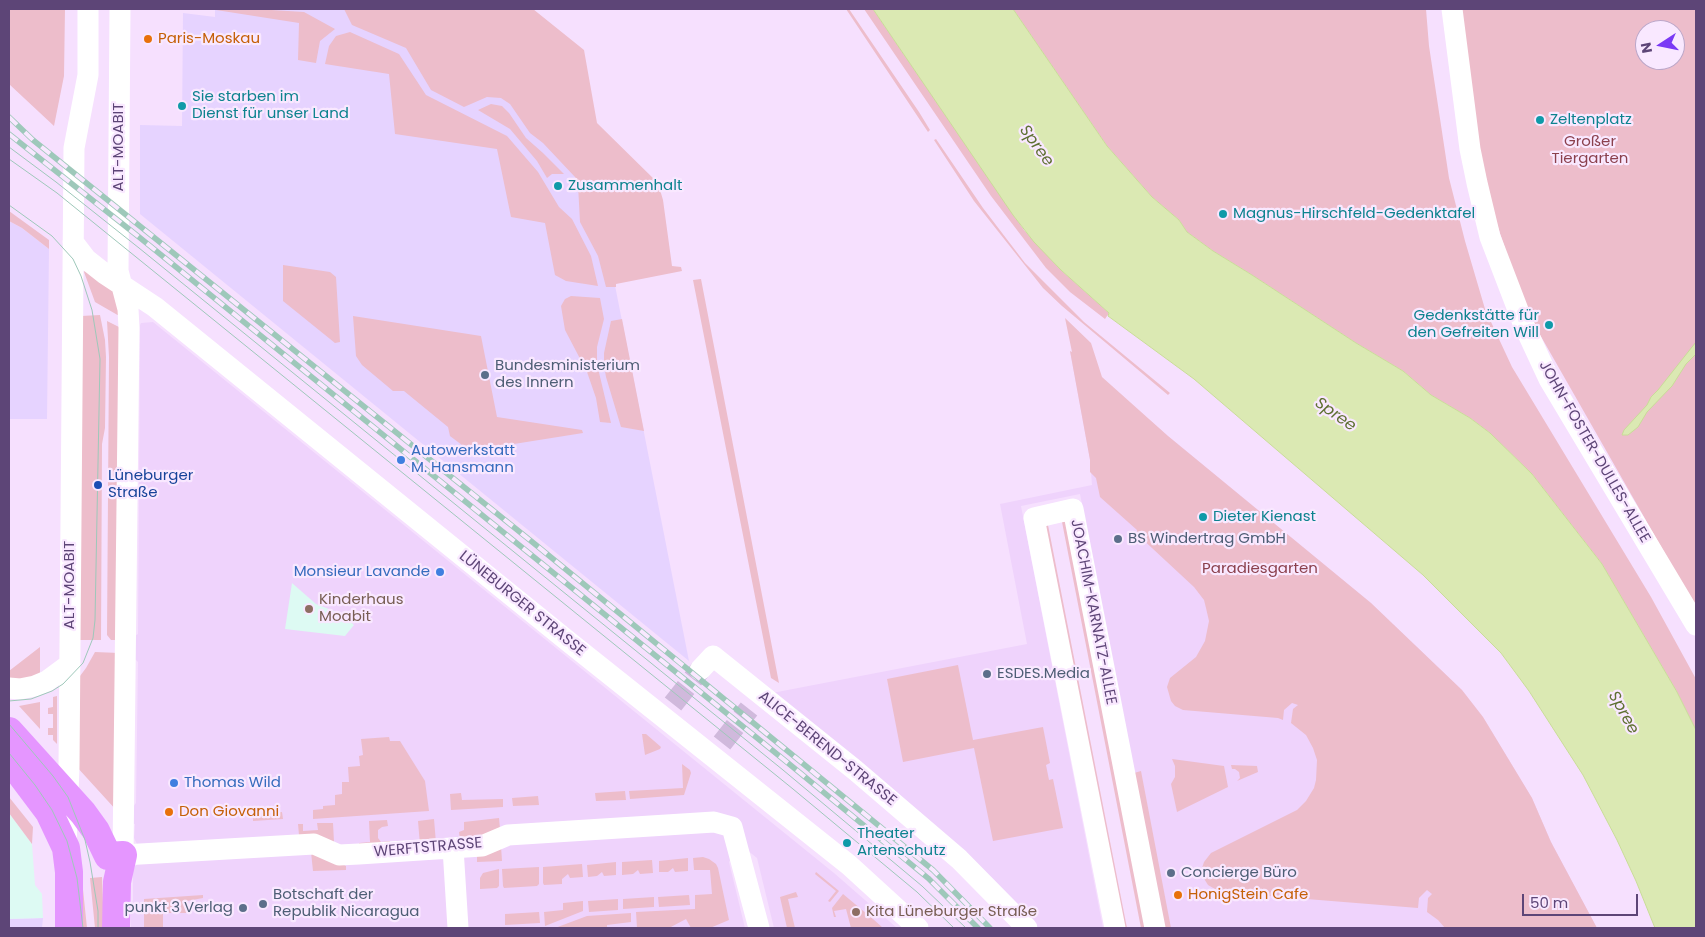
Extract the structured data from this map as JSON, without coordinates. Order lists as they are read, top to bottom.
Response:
{
  "streets": {
    "main road": ["ALT-MOABIT"],
    "street": [
      "JOHN-FOSTER-DULLES-ALLEE",
      "LÜNEBURGER STRASSE",
      "JOACHIM-KARNATZ-ALLEE",
      "ALICE-BEREND-STRASSE",
      "WERFTSTRASSE"
    ]
  },
  "crossings": [
    ["ALT-MOABIT", "LÜNEBURGER STRASSE"],
    ["ALT-MOABIT", "WERFTSTRASSE"]
  ],
  "water": ["Spree"],
  "parks": ["Großer Tiergarten", "Paradiesgarten"],
  "places": [
    "Paris-Moskau",
    "Sie starben im Dienst für unser Land",
    "Zeltenplatz",
    "Zusammenhalt",
    "Magnus-Hirschfeld-Gedenktafel",
    "Gedenkstätte für den Gefreiten Will",
    "Bundesministerium des Innern",
    "Autowerkstatt M. Hansmann",
    "Lüneburger Straße",
    "Dieter Kienast",
    "BS Windertrag GmbH",
    "Monsieur Lavande",
    "Kinderhaus Moabit",
    "ESDES.Media",
    "Thomas Wild",
    "Don Giovanni",
    "Theater Artenschutz",
    "Concierge Büro",
    "HonigStein Cafe",
    "Botschaft der Republik Nicaragua",
    "punkt 3 Verlag",
    "Kita Lüneburger Straße"
  ],
  "scale_bar": "50 m",
  "north": "left"
}
